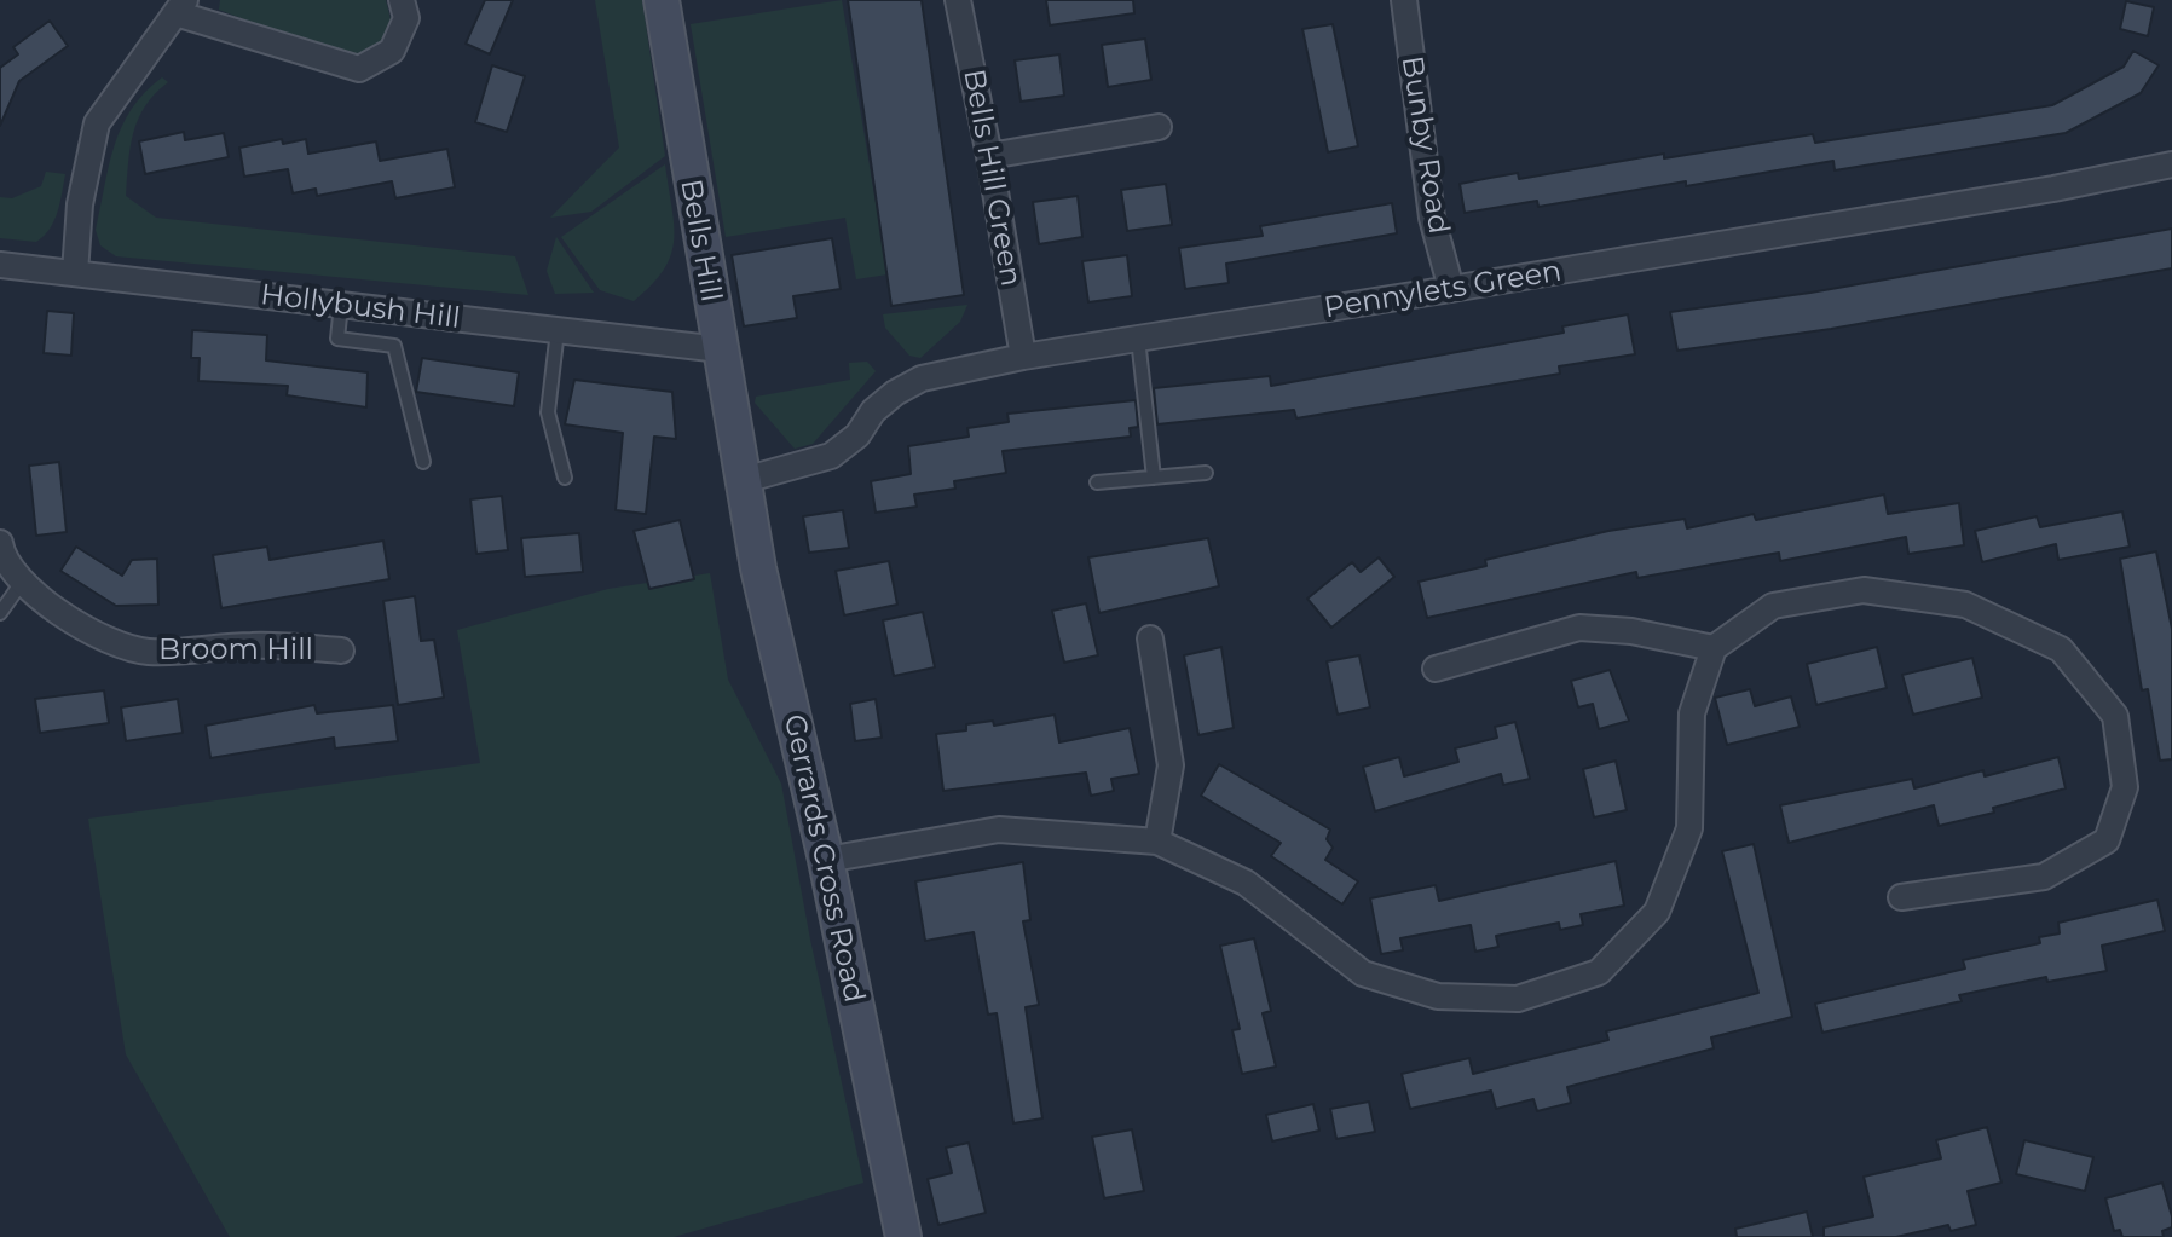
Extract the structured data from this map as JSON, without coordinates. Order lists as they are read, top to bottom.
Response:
{
  "streets": {
    "main road": ["Bells Hill", "Gerrards Cross Road"],
    "street": [
      "Bunby Road",
      "Bells Hill Green",
      "Pennylets Green",
      "Hollybush Hill",
      "Broom Hill"
    ]
  },
  "crossings": [
    ["Bunby Road", "Pennylets Green"],
    ["Bells Hill Green", "Pennylets Green"],
    ["Bells Hill", "Pennylets Green"],
    ["Bells Hill", "Hollybush Hill"],
    ["Bells Hill", "Gerrards Cross Road"],
    ["Pennylets Green", "Gerrards Cross Road"]
  ]
}
